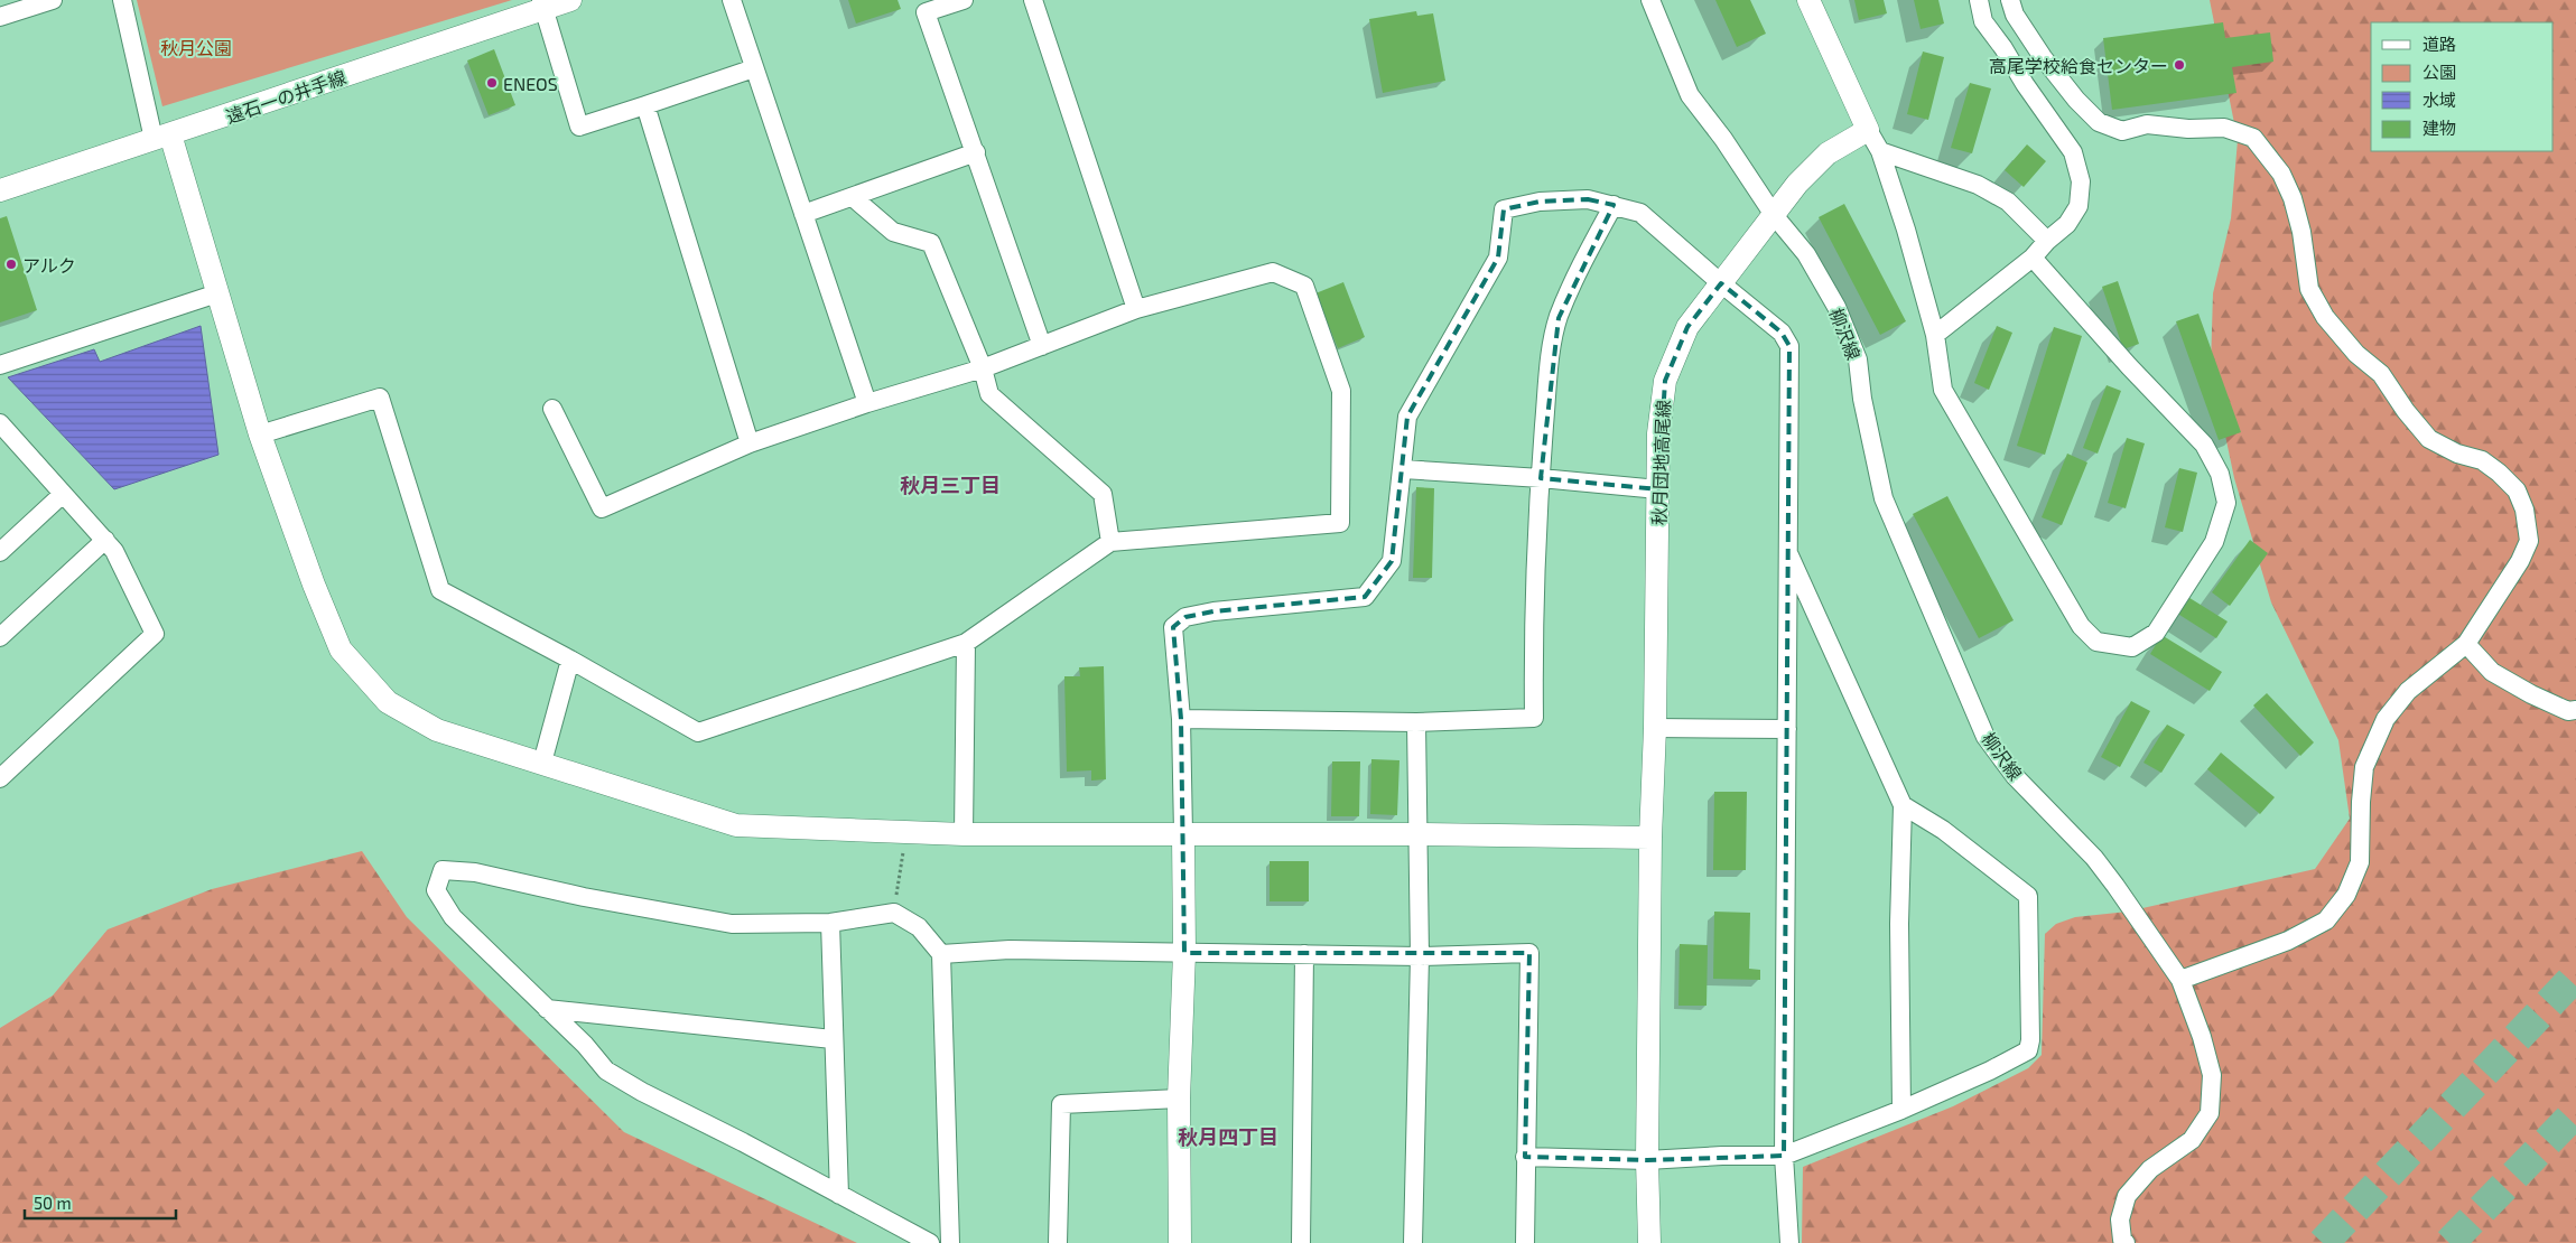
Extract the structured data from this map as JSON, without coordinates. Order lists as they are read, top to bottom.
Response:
{
  "streets": {
    "street": ["遠石一の井手線", "柳沢線", "秋月団地高尾線"]
  },
  "crossings": [
    ["柳沢線", "秋月団地高尾線"]
  ],
  "districts": ["秋月三丁目", "秋月四丁目"],
  "parks": ["秋月公園"],
  "places": ["高尾学校給食センター", "ENEOS", "アルク"],
  "legend": [
    "道路",
    "公園",
    "水域",
    "建物"
  ],
  "scale_bar": "50 m"
}
